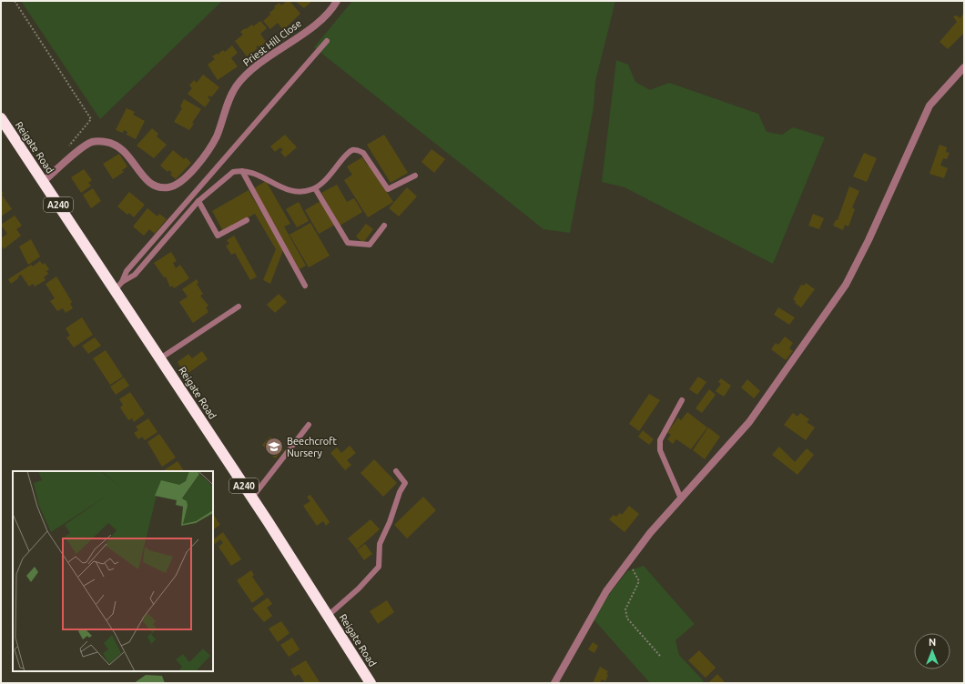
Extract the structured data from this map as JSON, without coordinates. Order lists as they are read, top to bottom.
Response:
{
  "streets": {
    "highway": ["Reigate Road", "A240"],
    "street": ["Priest Hill Close"]
  },
  "crossings": [
    ["Priest Hill Close", "Reigate Road"]
  ],
  "places": {
    "school or university": ["Beechcroft Nursery"]
  },
  "north": "top"
}
